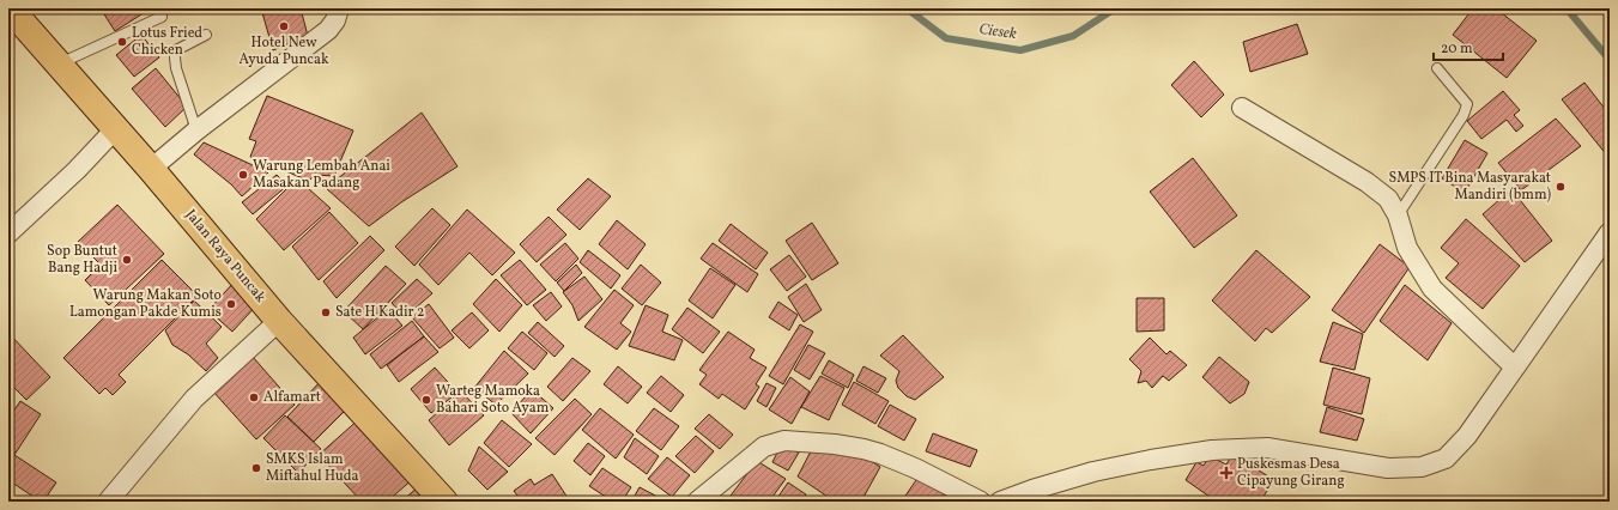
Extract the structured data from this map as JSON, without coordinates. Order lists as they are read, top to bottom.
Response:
{
  "streets": {
    "highway": ["Jalan Raya Puncak"]
  },
  "water": ["Ciesek"],
  "places": {
    "other": [
      "Hotel New Ayuda Puncak",
      "Lotus Fried Chicken",
      "Warung Lembah Anai Masakan Padang",
      "SMPS IT Bina Masyarakat Mandiri (bmm)",
      "Sop Buntut Bang Hadji",
      "Warung Makan Soto Lamongan Pakde Kumis",
      "Sate H Kadir 2",
      "Alfamart",
      "Warteg Mamoka Bahari Soto Ayam",
      "SMKS Islam Miftahul Huda"
    ],
    "health": ["Puskesmas Desa Cipayung Girang"]
  },
  "scale_bar": "20 m"
}
